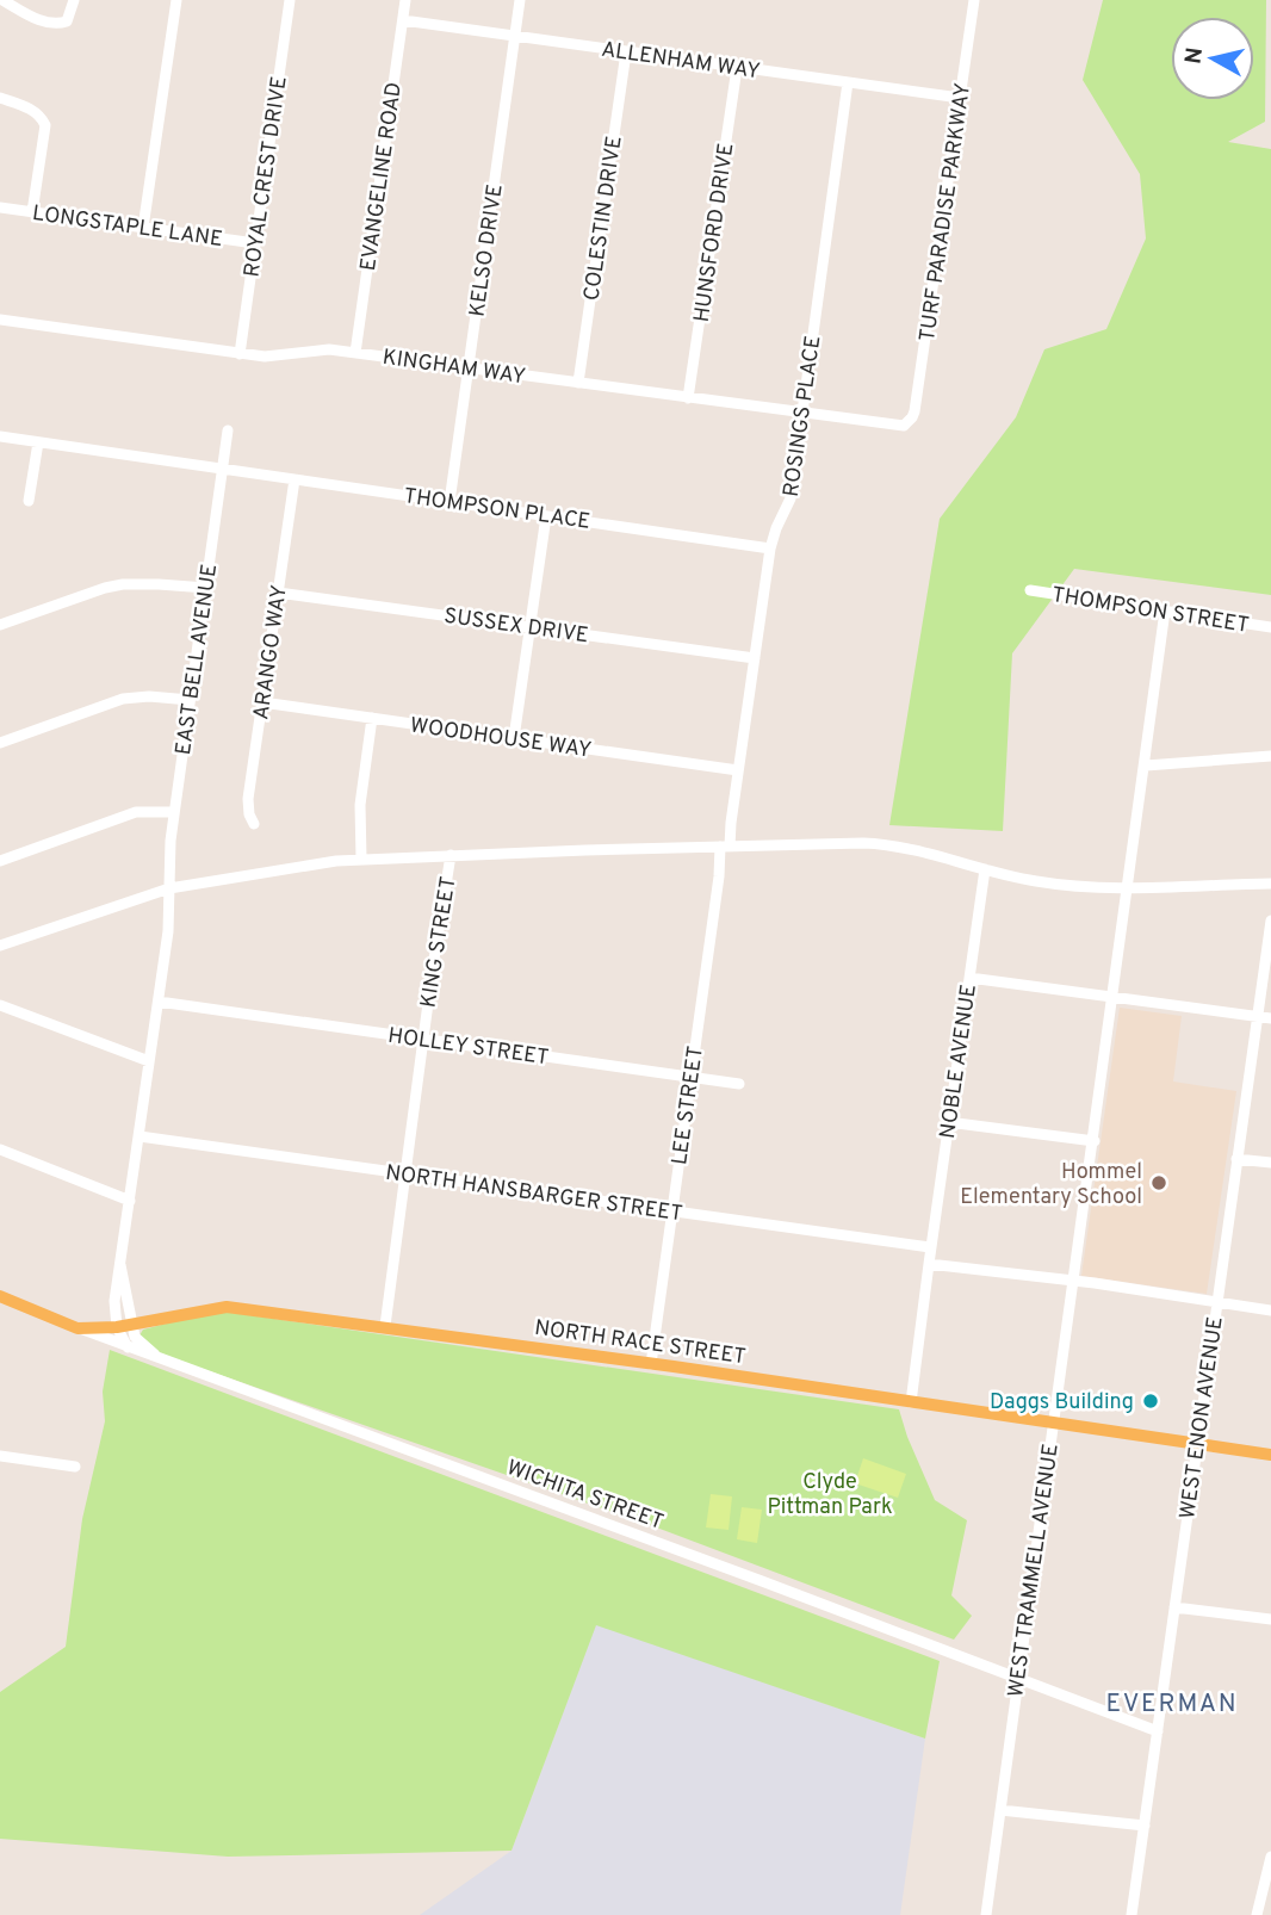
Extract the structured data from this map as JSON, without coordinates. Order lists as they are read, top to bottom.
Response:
{
  "streets": {
    "main road": ["NORTH RACE STREET", "WICHITA STREET"],
    "street": [
      "ALLENHAM WAY",
      "ROYAL CREST DRIVE",
      "EVANGELINE ROAD",
      "TURF PARADISE PARKWAY",
      "COLESTIN DRIVE",
      "LONGSTAPLE LANE",
      "HUNSFORD DRIVE",
      "KELSO DRIVE",
      "KINGHAM WAY",
      "ROSINGS PLACE",
      "THOMPSON PLACE",
      "THOMPSON STREET",
      "SUSSEX DRIVE",
      "ARANGO WAY",
      "EAST BELL AVENUE",
      "WOODHOUSE WAY",
      "KING STREET",
      "HOLLEY STREET",
      "NOBLE AVENUE",
      "LEE STREET",
      "NORTH HANSBARGER STREET",
      "WEST ENON AVENUE",
      "WEST TRAMMELL AVENUE"
    ]
  },
  "crossings": [
    ["ALLENHAM WAY", "EVANGELINE ROAD"],
    ["ALLENHAM WAY", "TURF PARADISE PARKWAY"],
    ["ALLENHAM WAY", "COLESTIN DRIVE"],
    ["ALLENHAM WAY", "HUNSFORD DRIVE"],
    ["ALLENHAM WAY", "KELSO DRIVE"],
    ["ALLENHAM WAY", "ROSINGS PLACE"],
    ["ROYAL CREST DRIVE", "LONGSTAPLE LANE"],
    ["ROYAL CREST DRIVE", "KINGHAM WAY"],
    ["EVANGELINE ROAD", "KINGHAM WAY"],
    ["TURF PARADISE PARKWAY", "KINGHAM WAY"],
    ["COLESTIN DRIVE", "KINGHAM WAY"],
    ["HUNSFORD DRIVE", "KINGHAM WAY"],
    ["KELSO DRIVE", "KINGHAM WAY"],
    ["KELSO DRIVE", "THOMPSON PLACE"],
    ["KINGHAM WAY", "ROSINGS PLACE"],
    ["ROSINGS PLACE", "THOMPSON PLACE"],
    ["ROSINGS PLACE", "SUSSEX DRIVE"],
    ["ROSINGS PLACE", "WOODHOUSE WAY"],
    ["ROSINGS PLACE", "LEE STREET"],
    ["THOMPSON PLACE", "ARANGO WAY"],
    ["THOMPSON PLACE", "EAST BELL AVENUE"],
    ["THOMPSON STREET", "WEST TRAMMELL AVENUE"],
    ["SUSSEX DRIVE", "ARANGO WAY"],
    ["ARANGO WAY", "WOODHOUSE WAY"],
    ["EAST BELL AVENUE", "HOLLEY STREET"],
    ["EAST BELL AVENUE", "NORTH HANSBARGER STREET"],
    ["EAST BELL AVENUE", "NORTH RACE STREET"],
    ["KING STREET", "HOLLEY STREET"],
    ["KING STREET", "NORTH HANSBARGER STREET"],
    ["KING STREET", "NORTH RACE STREET"],
    ["HOLLEY STREET", "LEE STREET"],
    ["NOBLE AVENUE", "NORTH HANSBARGER STREET"],
    ["NOBLE AVENUE", "NORTH RACE STREET"],
    ["LEE STREET", "NORTH HANSBARGER STREET"],
    ["LEE STREET", "NORTH RACE STREET"],
    ["NORTH RACE STREET", "WEST ENON AVENUE"],
    ["NORTH RACE STREET", "WICHITA STREET"],
    ["NORTH RACE STREET", "WEST TRAMMELL AVENUE"],
    ["WEST ENON AVENUE", "WICHITA STREET"],
    ["WICHITA STREET", "WEST TRAMMELL AVENUE"]
  ],
  "districts": ["EVERMAN"],
  "parks": ["Clyde Pittman Park"],
  "places": ["Hommel Elementary School", "Daggs Building"],
  "north": "left"
}
